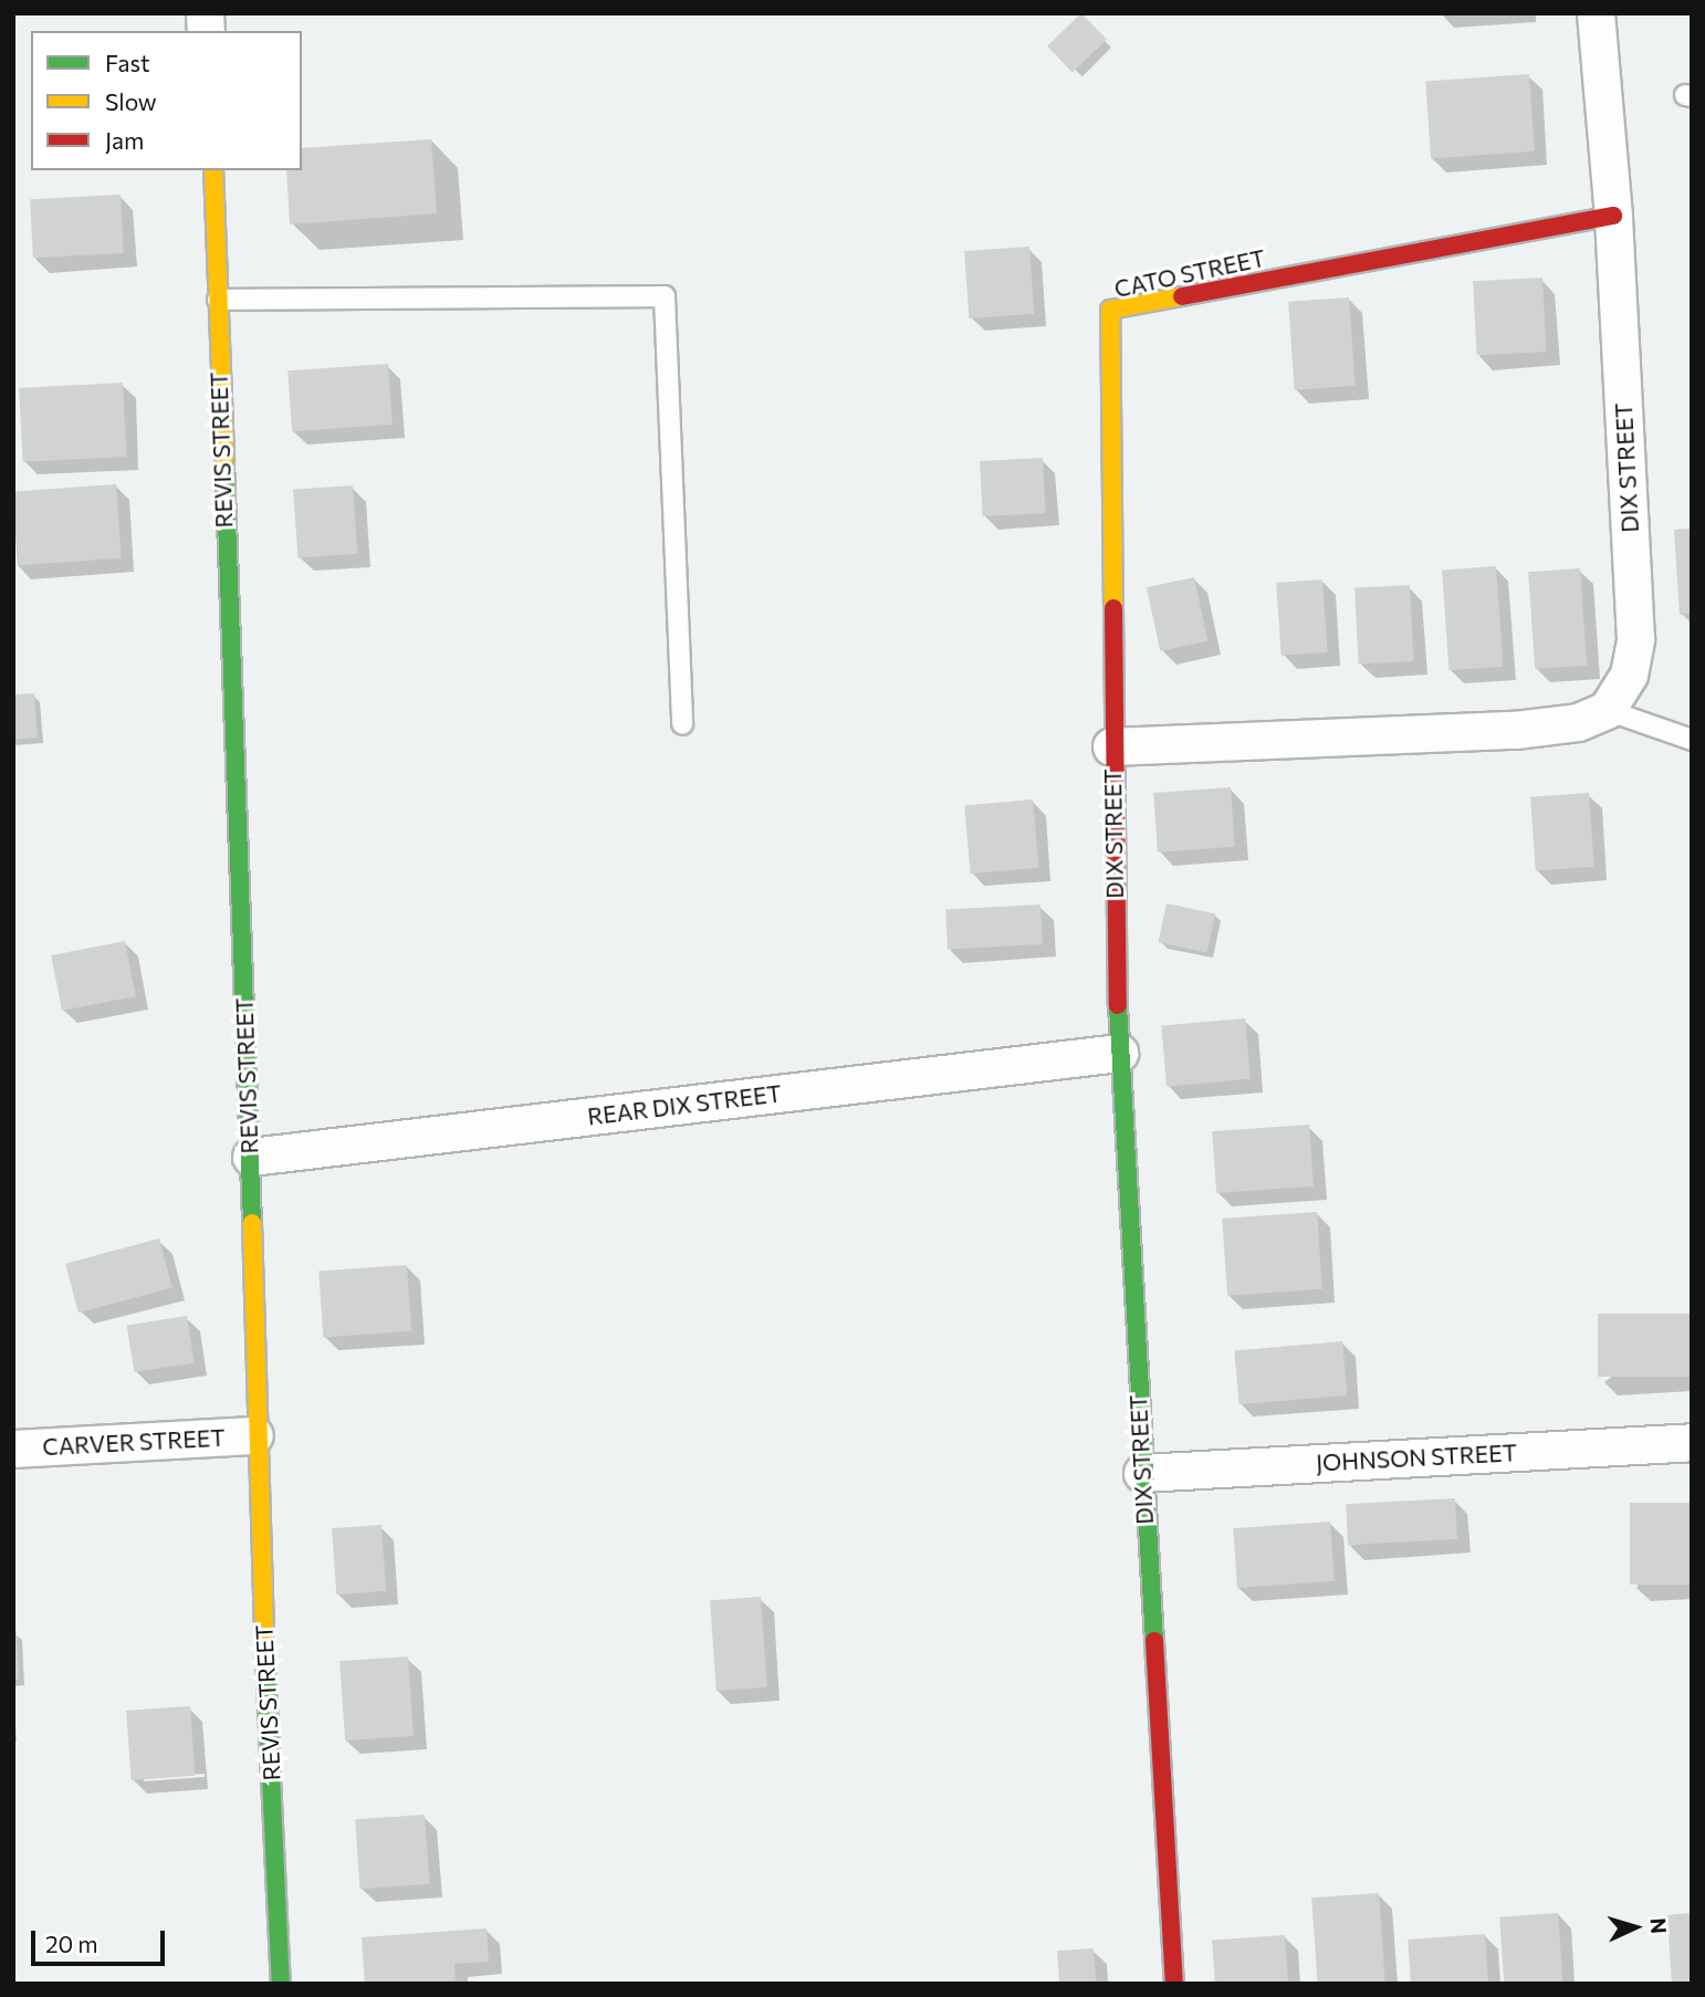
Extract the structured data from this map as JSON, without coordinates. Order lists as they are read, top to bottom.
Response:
{
  "streets": {
    "street": [
      "CATO STREET",
      "REVIS STREET",
      "DIX STREET",
      "REAR DIX STREET",
      "CARVER STREET",
      "JOHNSON STREET"
    ]
  },
  "crossings": [
    ["CATO STREET", "DIX STREET"],
    ["REVIS STREET", "REAR DIX STREET"],
    ["REVIS STREET", "CARVER STREET"],
    ["DIX STREET", "REAR DIX STREET"],
    ["DIX STREET", "JOHNSON STREET"]
  ],
  "legend": ["Fast", "Slow", "Jam"],
  "scale_bar": "20 m",
  "north": "right"
}
